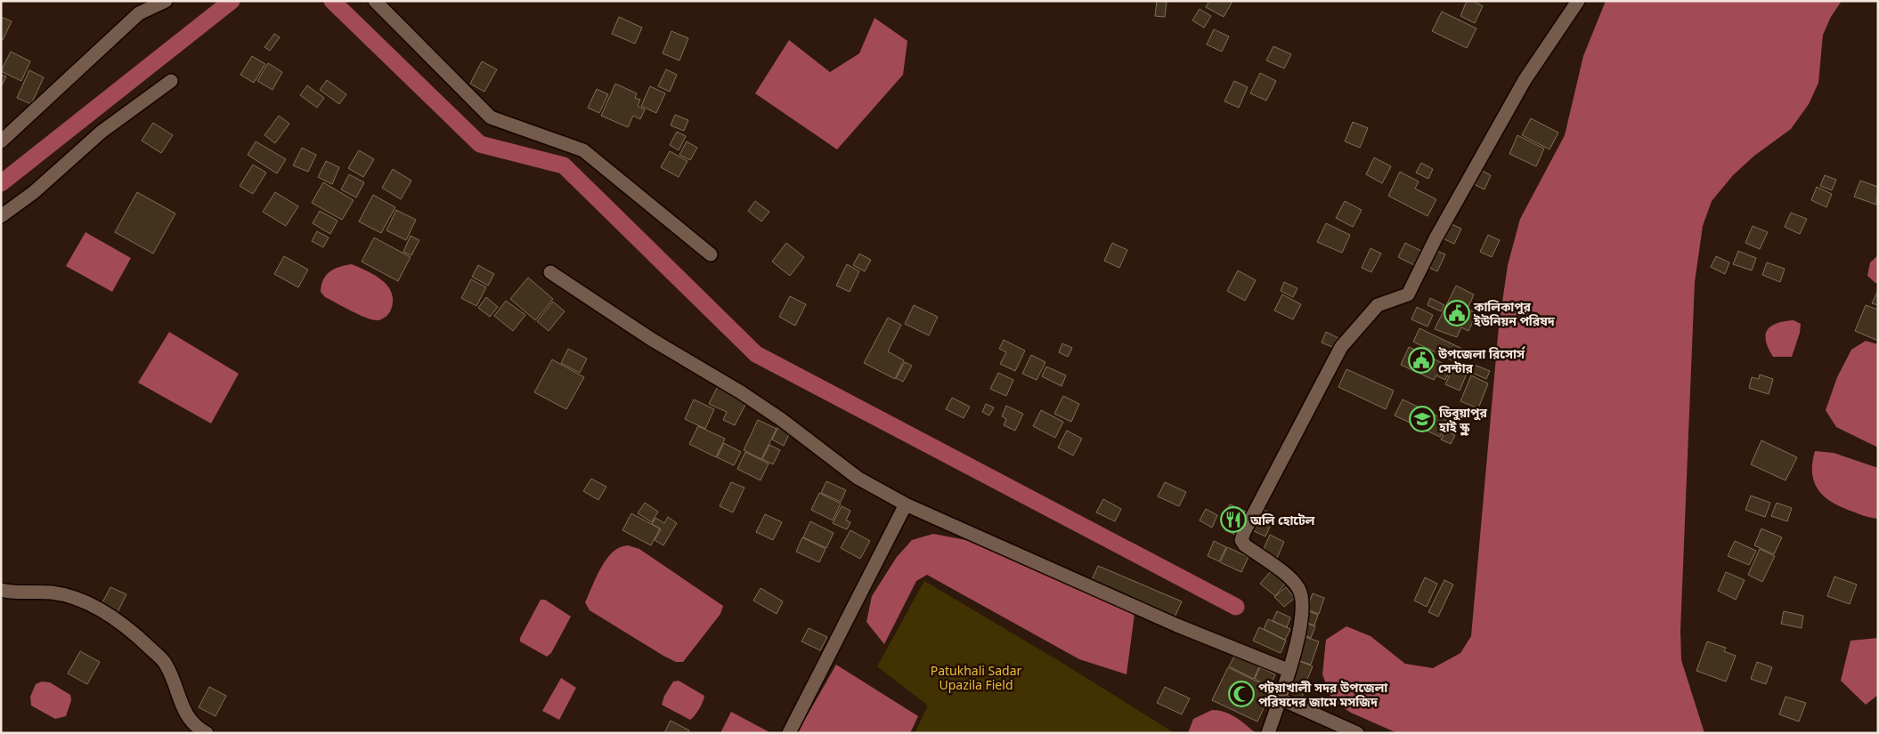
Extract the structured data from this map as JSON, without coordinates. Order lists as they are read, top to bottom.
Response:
{
  "parks": ["Patukhali Sadar Upazila Field"],
  "places": {
    "public building": ["কালিকাপুর ইউনিয়ন পরিষদ", "উপজেলা রিসোর্স সেন্টার"],
    "school or university": ["ডিবুয়াপুর হাই স্কুল"],
    "restaurant": ["অলি হোটেল"],
    "mosque": ["পটুয়াখালী সদর উপজেলা পরিষদের জামে মসজিদ"]
  }
}
